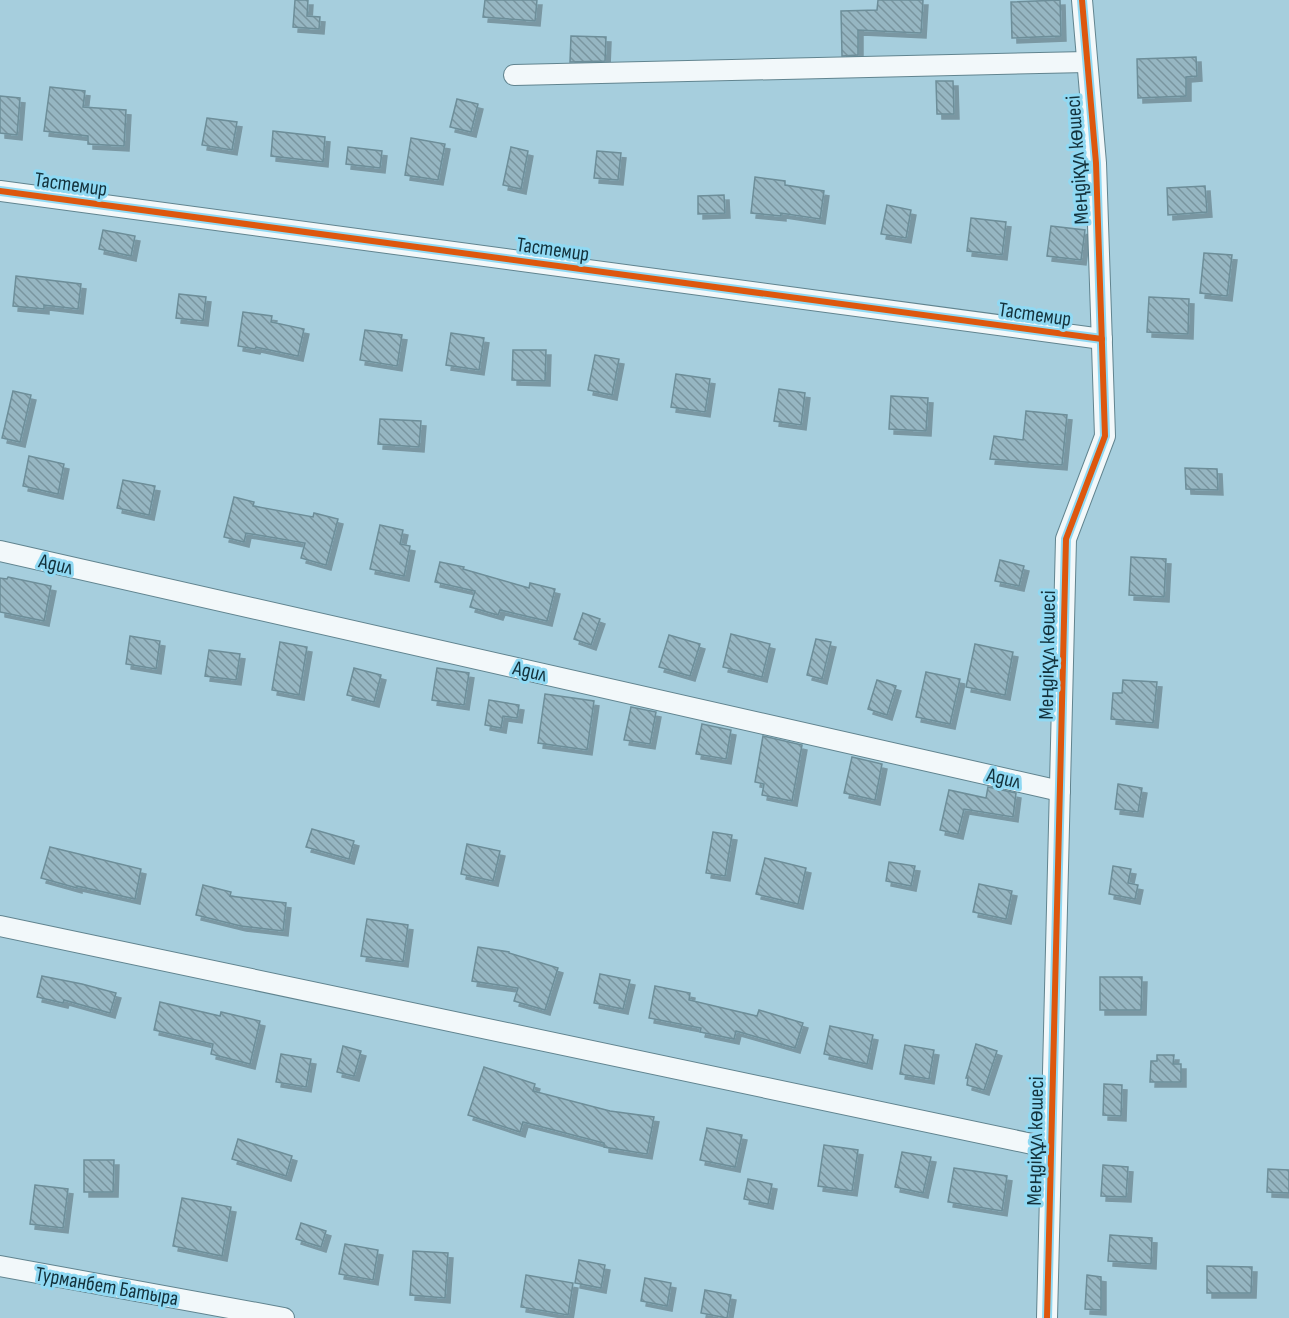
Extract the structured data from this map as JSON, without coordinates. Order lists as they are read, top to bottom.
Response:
{
  "streets": {
    "street": [
      "Меңдіқұл көшесі",
      "Тастемир",
      "Адил",
      "Турманбет Батыра"
    ]
  },
  "crossings": [
    ["Меңдіқұл көшесі", "Тастемир"],
    ["Меңдіқұл көшесі", "Адил"]
  ]
}
